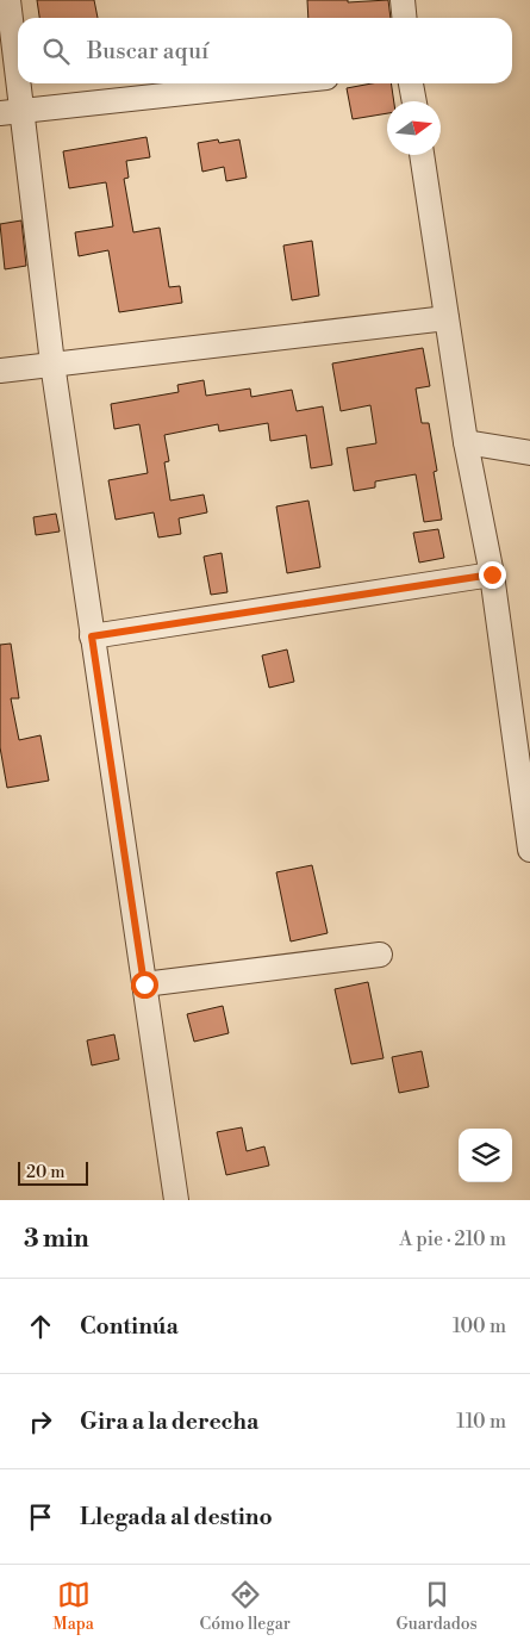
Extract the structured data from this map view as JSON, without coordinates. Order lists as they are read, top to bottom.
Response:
{
  "scale_bar": "20 m",
  "north": "right",
  "page": {
    "search": "Buscar aquí",
    "scale": "20 m",
    "heading": ["3 min", "A pie · 210 m"],
    "list": [
      ["Continúa", "100 m"],
      ["Gira a la derecha", "110 m"],
      "Llegada al destino"
    ],
    "nav": ["Mapa", "Cómo llegar", "Guardados"]
  }
}
